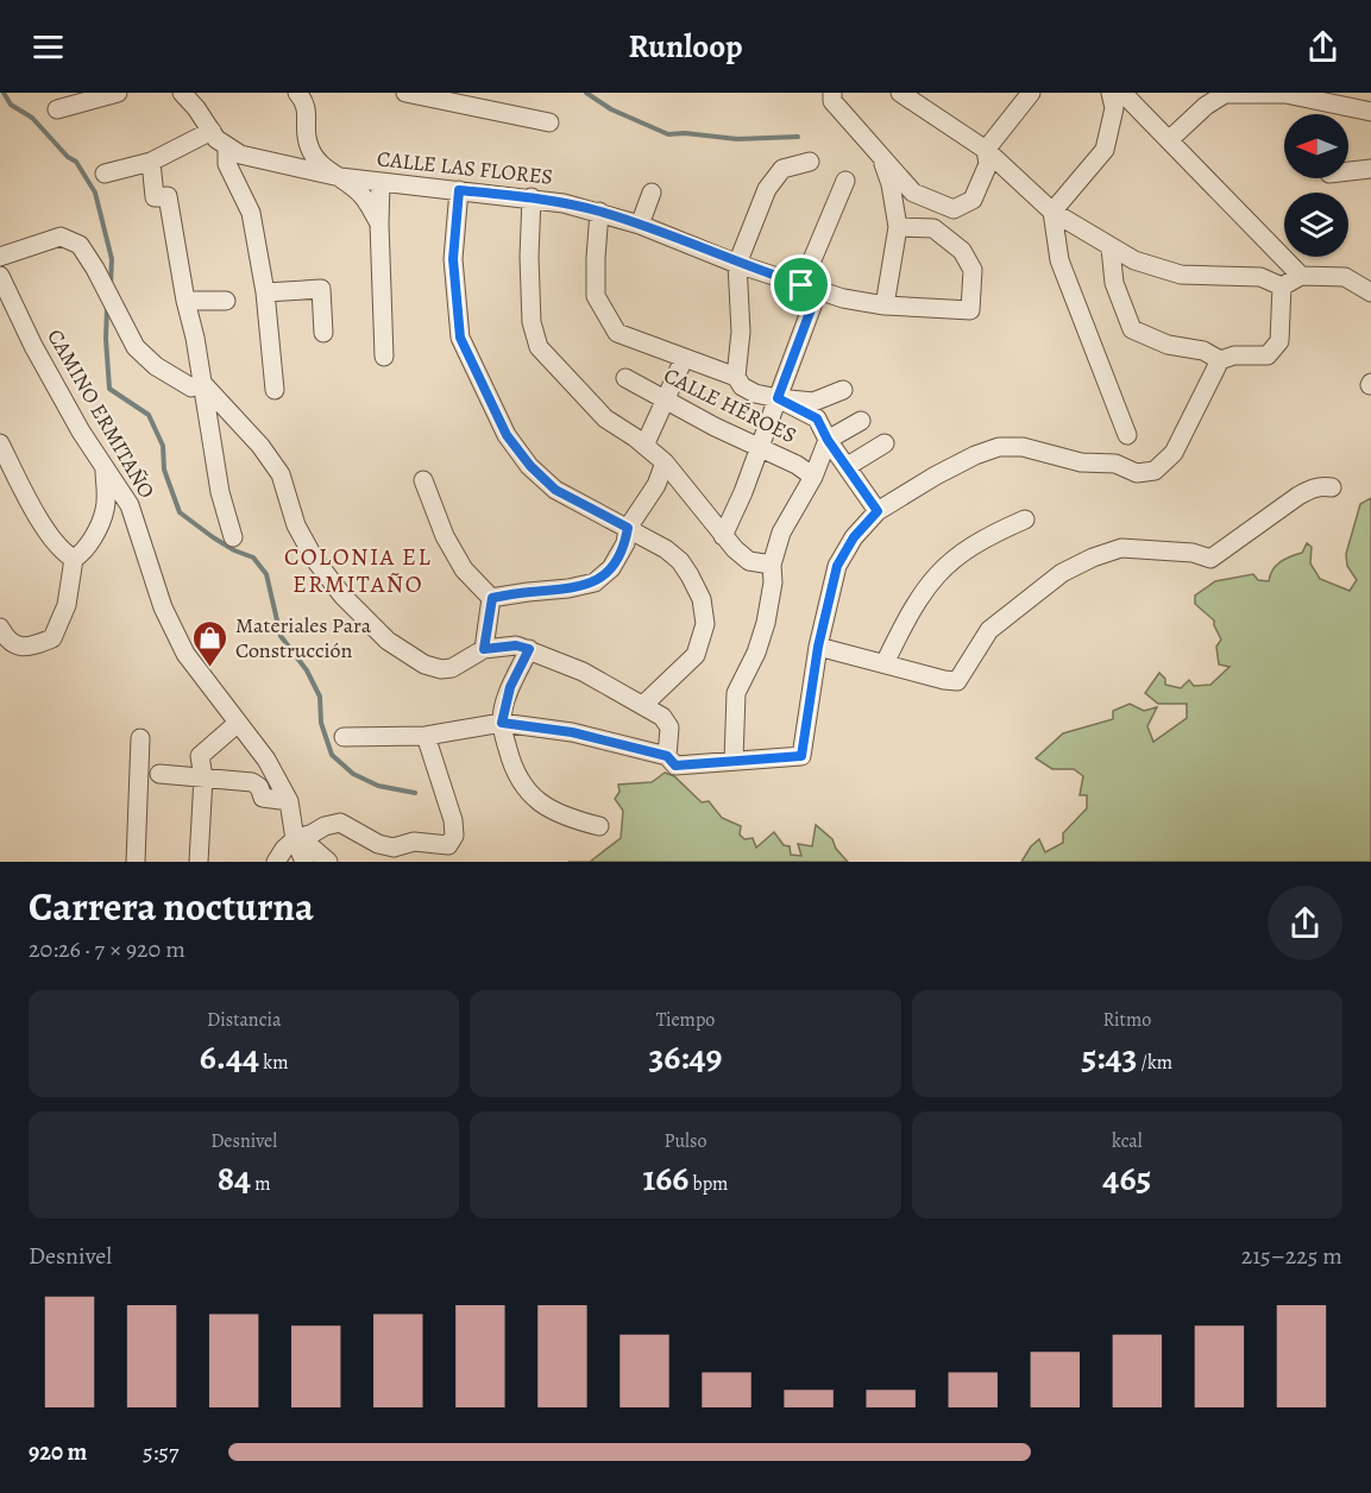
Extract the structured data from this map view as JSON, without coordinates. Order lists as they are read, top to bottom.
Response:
{
  "streets": {
    "street": ["CALLE LAS FLORES", "CALLE HÉROES", "CAMINO ERMITAÑO"]
  },
  "districts": ["COLONIA EL ERMITAÑO"],
  "places": {
    "shop": ["Materiales Para Construcción"]
  },
  "north": "left",
  "page": {
    "header": "Runloop",
    "heading": ["Carrera nocturna", "20:26 · 7 × 920 m"],
    "stats": [
      ["Distancia", "6.44 km"],
      ["Tiempo", "36:49"],
      ["Ritmo", "5:43 /km"],
      ["Desnivel", "84 m"],
      ["Pulso", "166 bpm"],
      ["kcal", "465"]
    ],
    "chart": ["Desnivel", "215–225 m"],
    "list": [
      {
        "name": "920 m",
        "note": "5:57"
      }
    ]
  }
}
